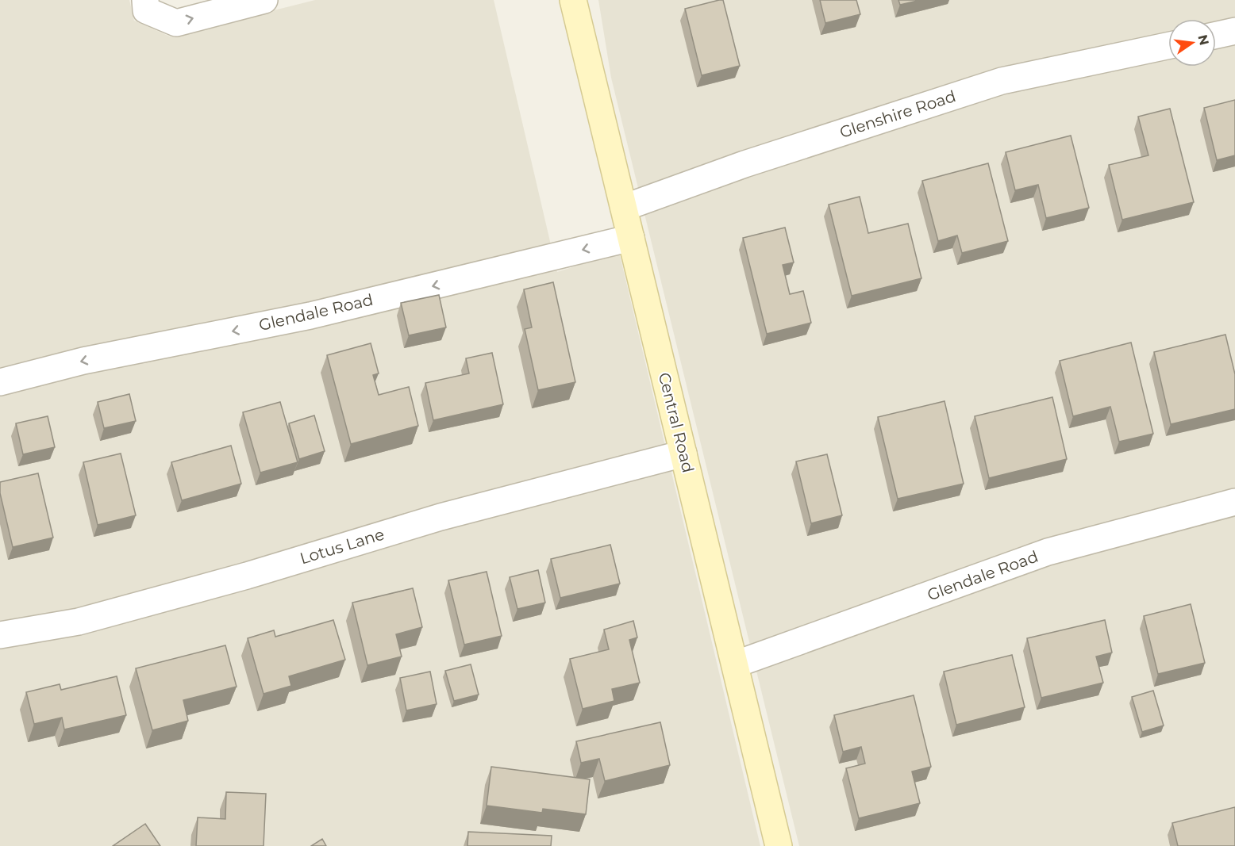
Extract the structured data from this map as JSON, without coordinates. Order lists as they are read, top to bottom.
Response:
{
  "streets": {
    "main road": ["Central Road"],
    "street": ["Glenshire Road", "Glendale Road", "Lotus Lane"]
  },
  "crossings": [
    ["Glenshire Road", "Central Road"],
    ["Glendale Road", "Central Road"],
    ["Central Road", "Lotus Lane"]
  ],
  "one_way": ["Glendale Road"],
  "north": "right"
}
